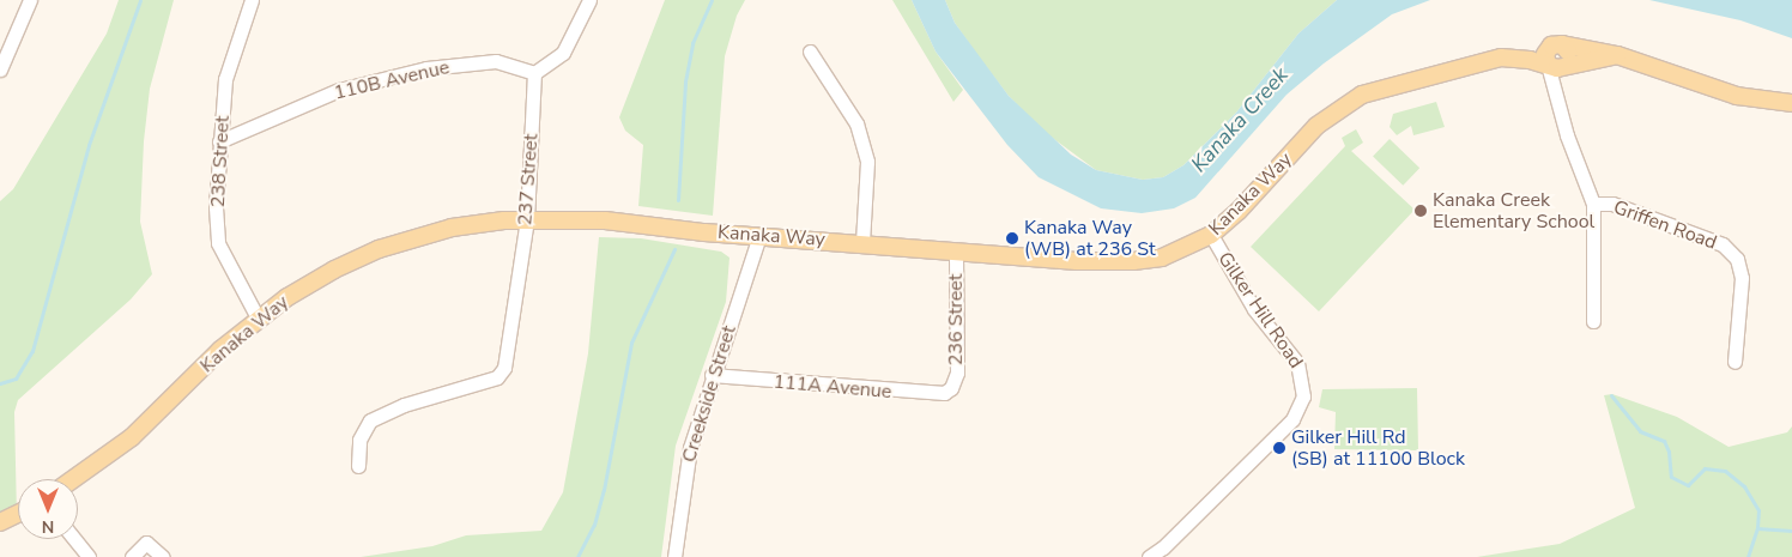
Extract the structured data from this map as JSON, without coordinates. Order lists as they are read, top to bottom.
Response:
{
  "streets": {
    "main road": ["Kanaka Way"],
    "street": [
      "110B Avenue",
      "238 Street",
      "237 Street",
      "Griffen Road",
      "Gilker Hill Road",
      "236 Street",
      "111A Avenue",
      "Creekside Street"
    ]
  },
  "crossings": [
    ["110B Avenue", "238 Street"],
    ["110B Avenue", "237 Street"],
    ["238 Street", "Kanaka Way"],
    ["237 Street", "Kanaka Way"],
    ["Kanaka Way", "Gilker Hill Road"],
    ["Kanaka Way", "236 Street"],
    ["Kanaka Way", "Creekside Street"],
    ["236 Street", "111A Avenue"],
    ["111A Avenue", "Creekside Street"]
  ],
  "water": ["Kanaka Creek"],
  "places": ["Kanaka Creek Elementary School", "Kanaka Way (WB) at 236 St", "Gilker Hill Rd (SB) at 11100 Block"],
  "north": "bottom"
}
